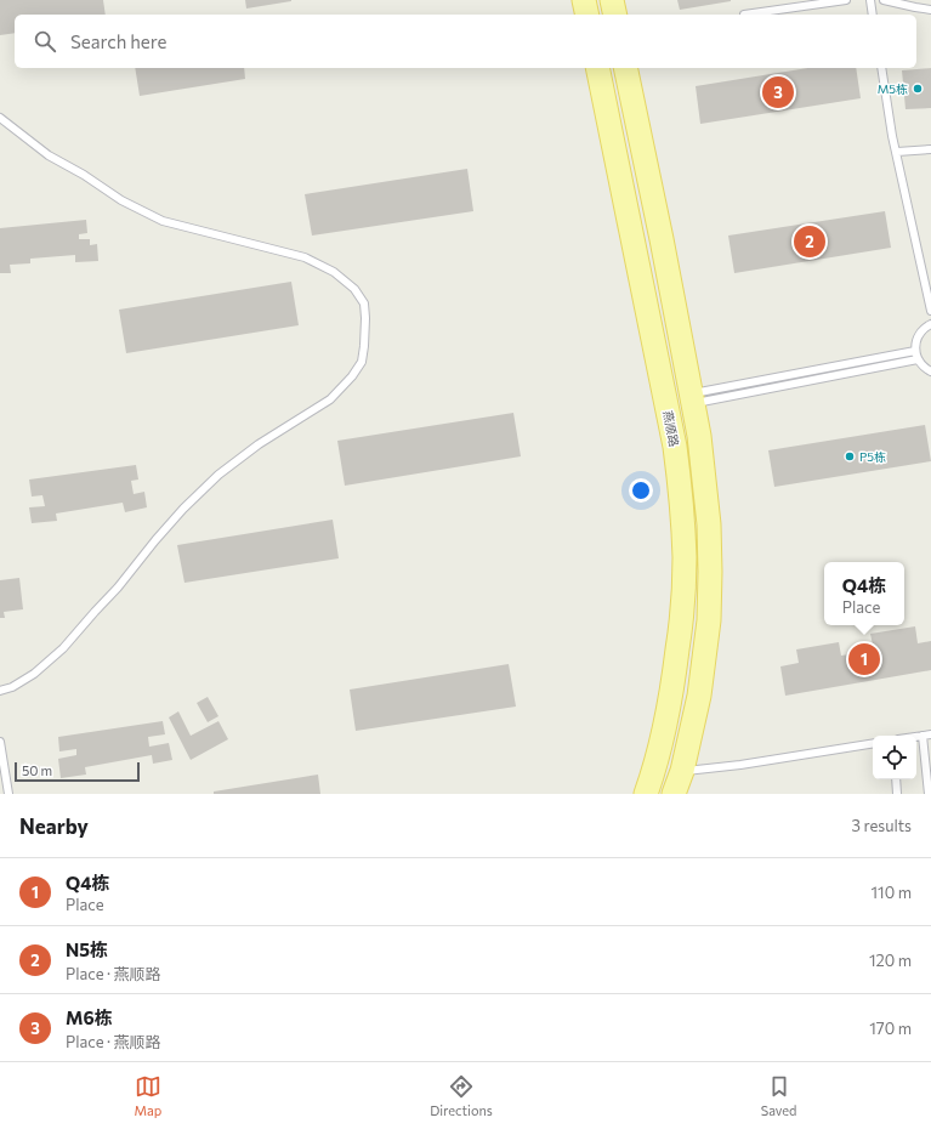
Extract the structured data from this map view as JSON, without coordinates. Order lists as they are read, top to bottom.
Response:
{
  "streets": {
    "main road": ["燕顺路"]
  },
  "places": ["M5栋", "P5栋"],
  "scale_bar": "50 m",
  "page": {
    "search": "Search here",
    "pins": ["3", "2", "1"],
    "popup": ["Q4栋", "Place"],
    "scale": "50 m",
    "heading": ["Nearby", "3 results"],
    "list": [
      {
        "mark": "1",
        "name": "Q4栋",
        "note": "Place",
        "value": "110 m"
      },
      {
        "mark": "2",
        "name": "N5栋",
        "note": "Place · 燕顺路",
        "value": "120 m"
      },
      {
        "mark": "3",
        "name": "M6栋",
        "note": "Place · 燕顺路",
        "value": "170 m"
      }
    ],
    "nav": ["Map", "Directions", "Saved"]
  }
}
